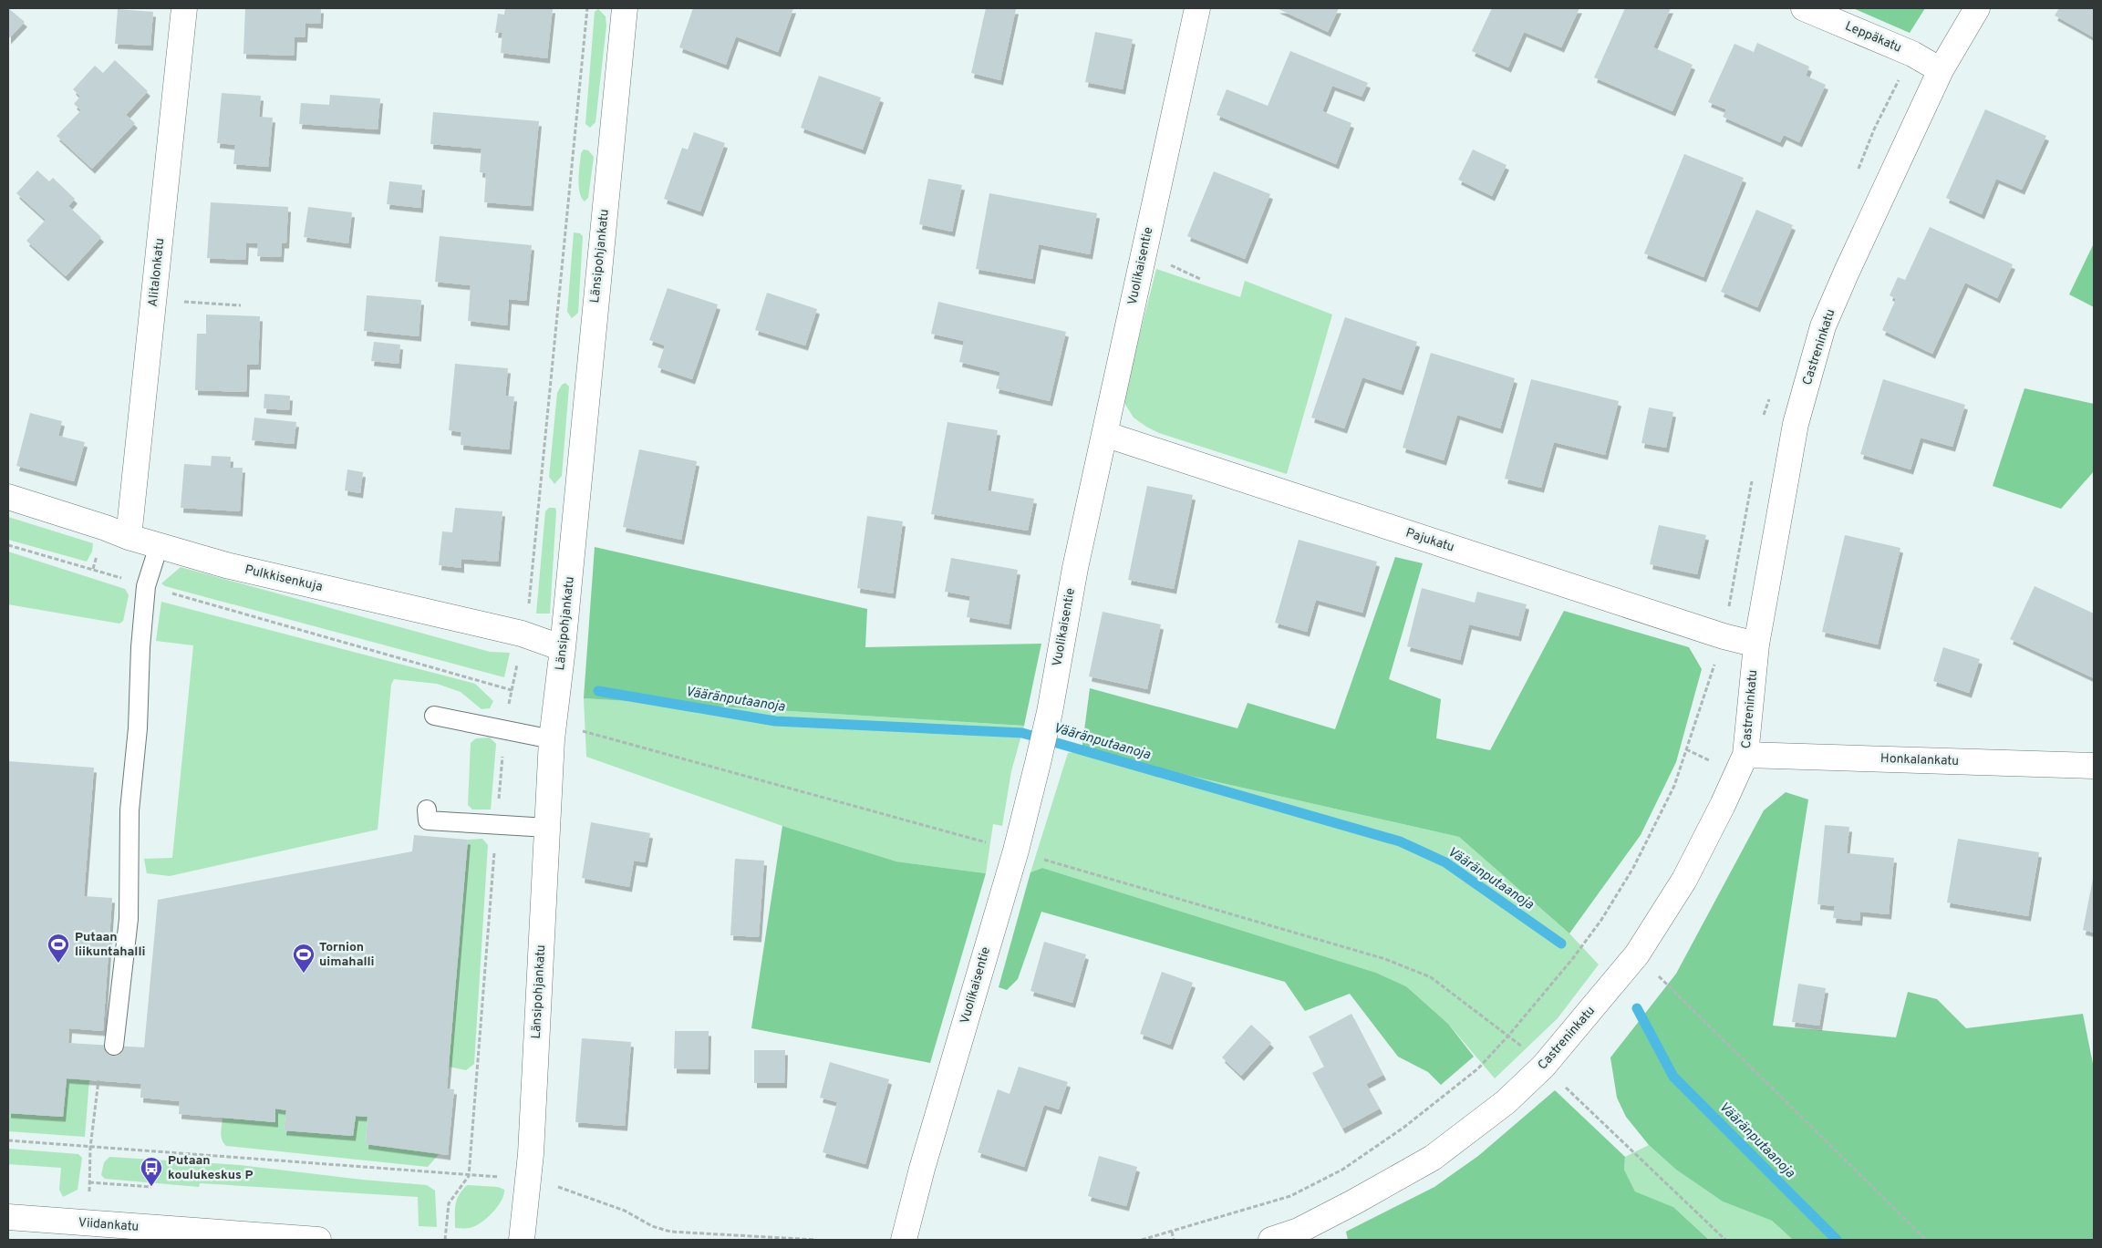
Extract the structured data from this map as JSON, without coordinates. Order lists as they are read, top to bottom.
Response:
{
  "streets": {
    "street": [
      "Leppäkatu",
      "Länsipohjankatu",
      "Vuolikaisentie",
      "Alitalonkatu",
      "Castreninkatu",
      "Pajukatu",
      "Pulkkisenkuja",
      "Honkalankatu",
      "Viidankatu"
    ]
  },
  "crossings": [
    ["Leppäkatu", "Castreninkatu"],
    ["Länsipohjankatu", "Pulkkisenkuja"],
    ["Vuolikaisentie", "Pajukatu"],
    ["Alitalonkatu", "Pulkkisenkuja"],
    ["Castreninkatu", "Pajukatu"],
    ["Castreninkatu", "Honkalankatu"]
  ],
  "water": ["Vääränputaanoja"],
  "places": {
    "sports": ["Putaan liikuntahalli", "Tornion uimahalli"],
    "bus stop": ["Putaan koulukeskus P"]
  }
}
